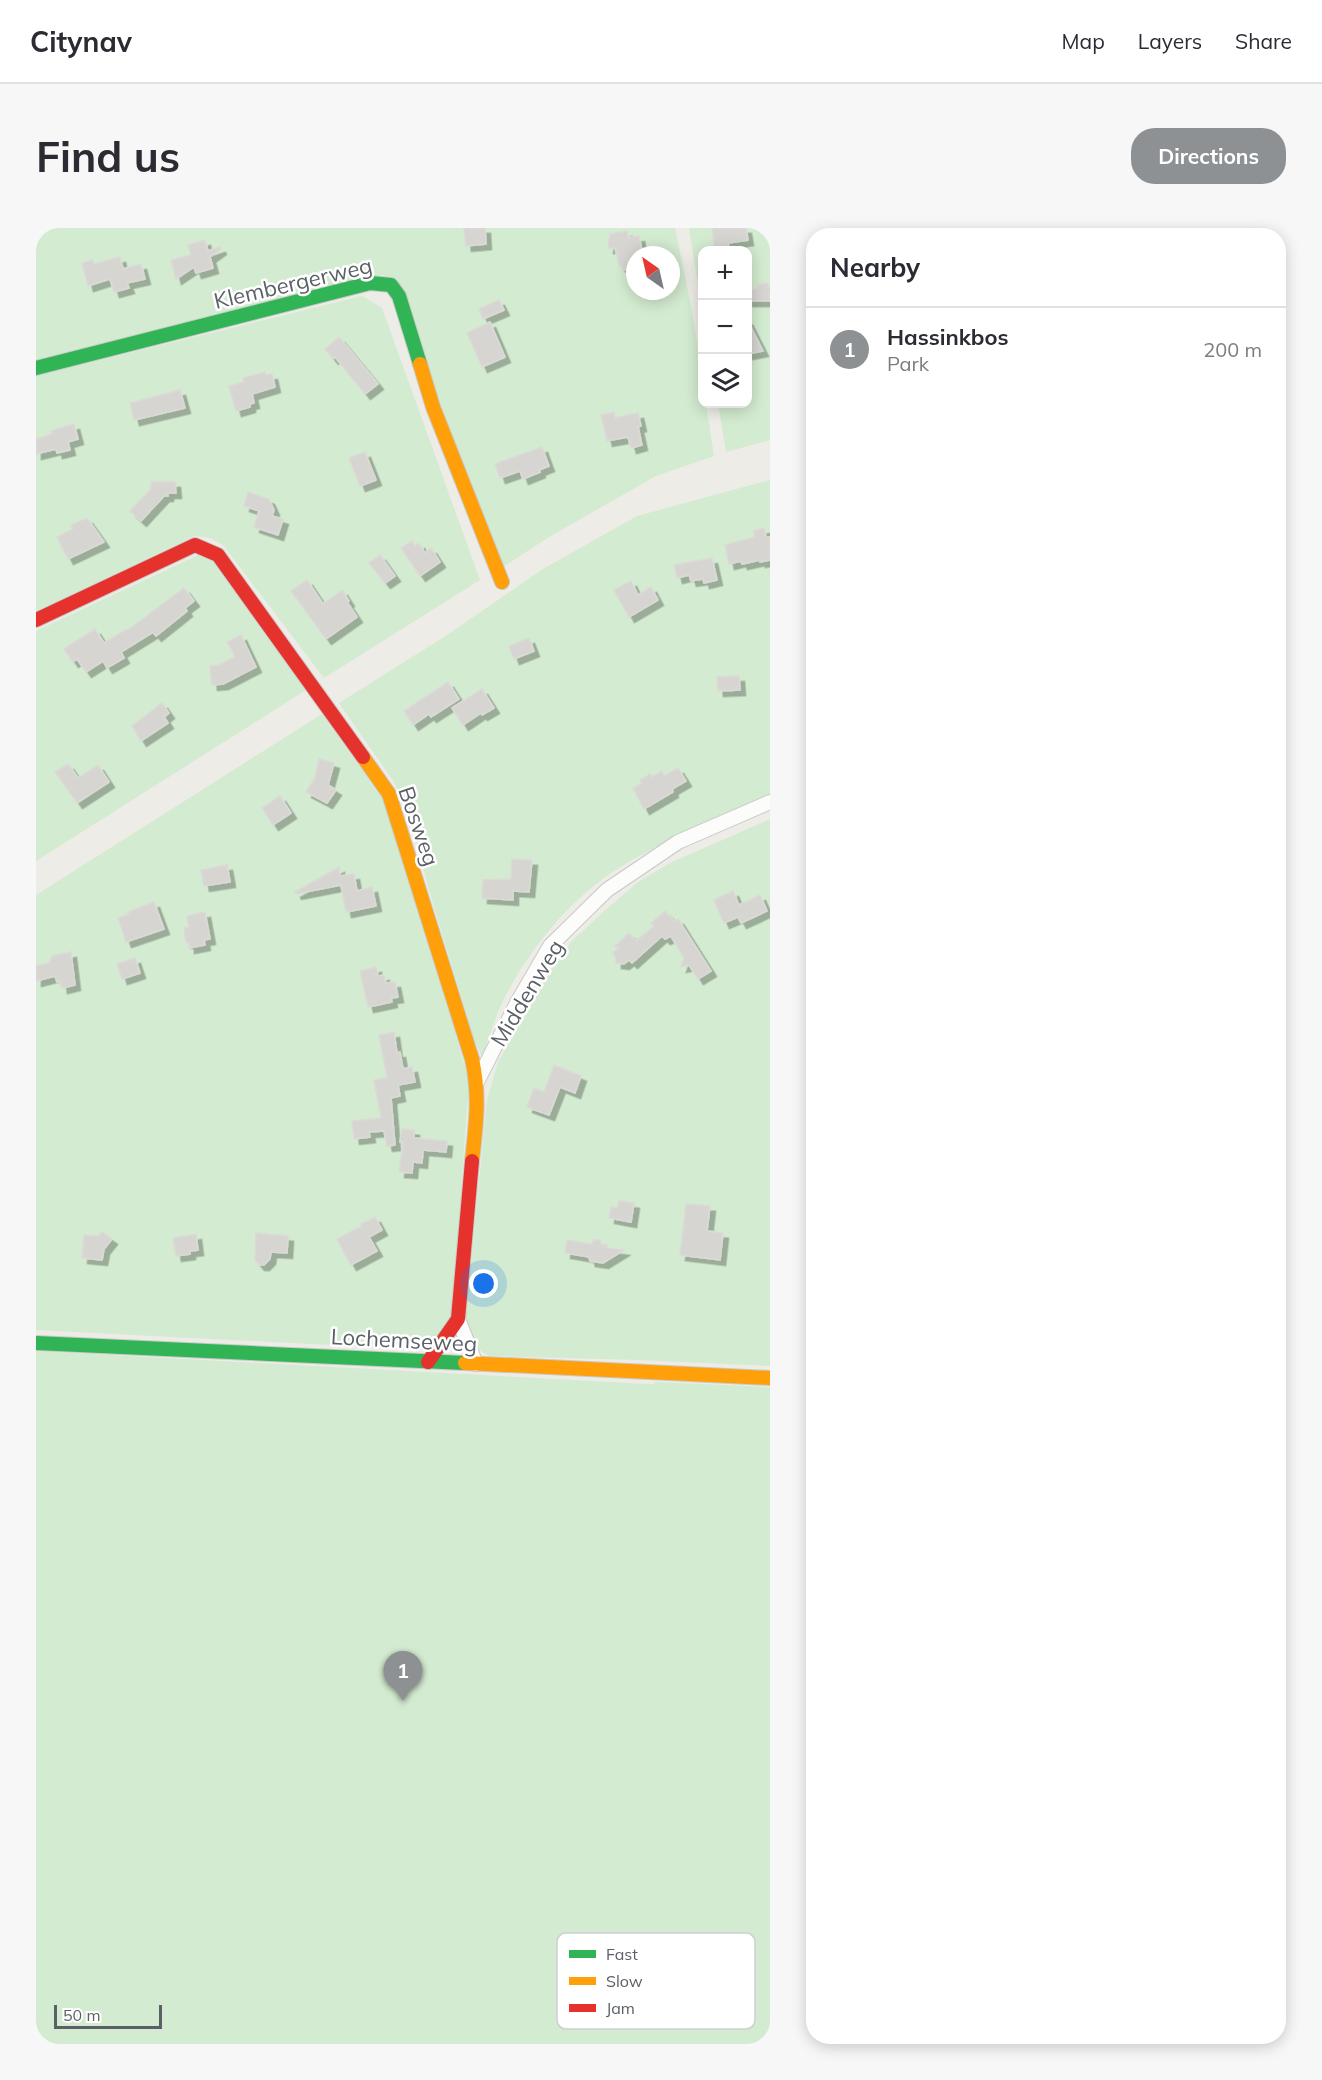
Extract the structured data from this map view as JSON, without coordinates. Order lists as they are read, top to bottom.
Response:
{
  "streets": {
    "street": [
      "Klembergerweg",
      "Bosweg",
      "Middenweg",
      "Lochemseweg"
    ]
  },
  "crossings": [
    ["Bosweg", "Middenweg"],
    ["Bosweg", "Lochemseweg"]
  ],
  "legend": ["Fast", "Slow", "Jam"],
  "scale_bar": "50 m",
  "north": "top left",
  "page": {
    "header": "Citynav",
    "nav": ["Map", "Layers", "Share"],
    "buttons": "Directions",
    "title": "Find us",
    "heading": "Nearby",
    "map_buttons": ["+", "−"],
    "list": [
      {
        "mark": "1",
        "name": "Hassinkbos",
        "note": "Park",
        "value": "200 m"
      }
    ],
    "pins": "1",
    "scale": "50 m"
  }
}
